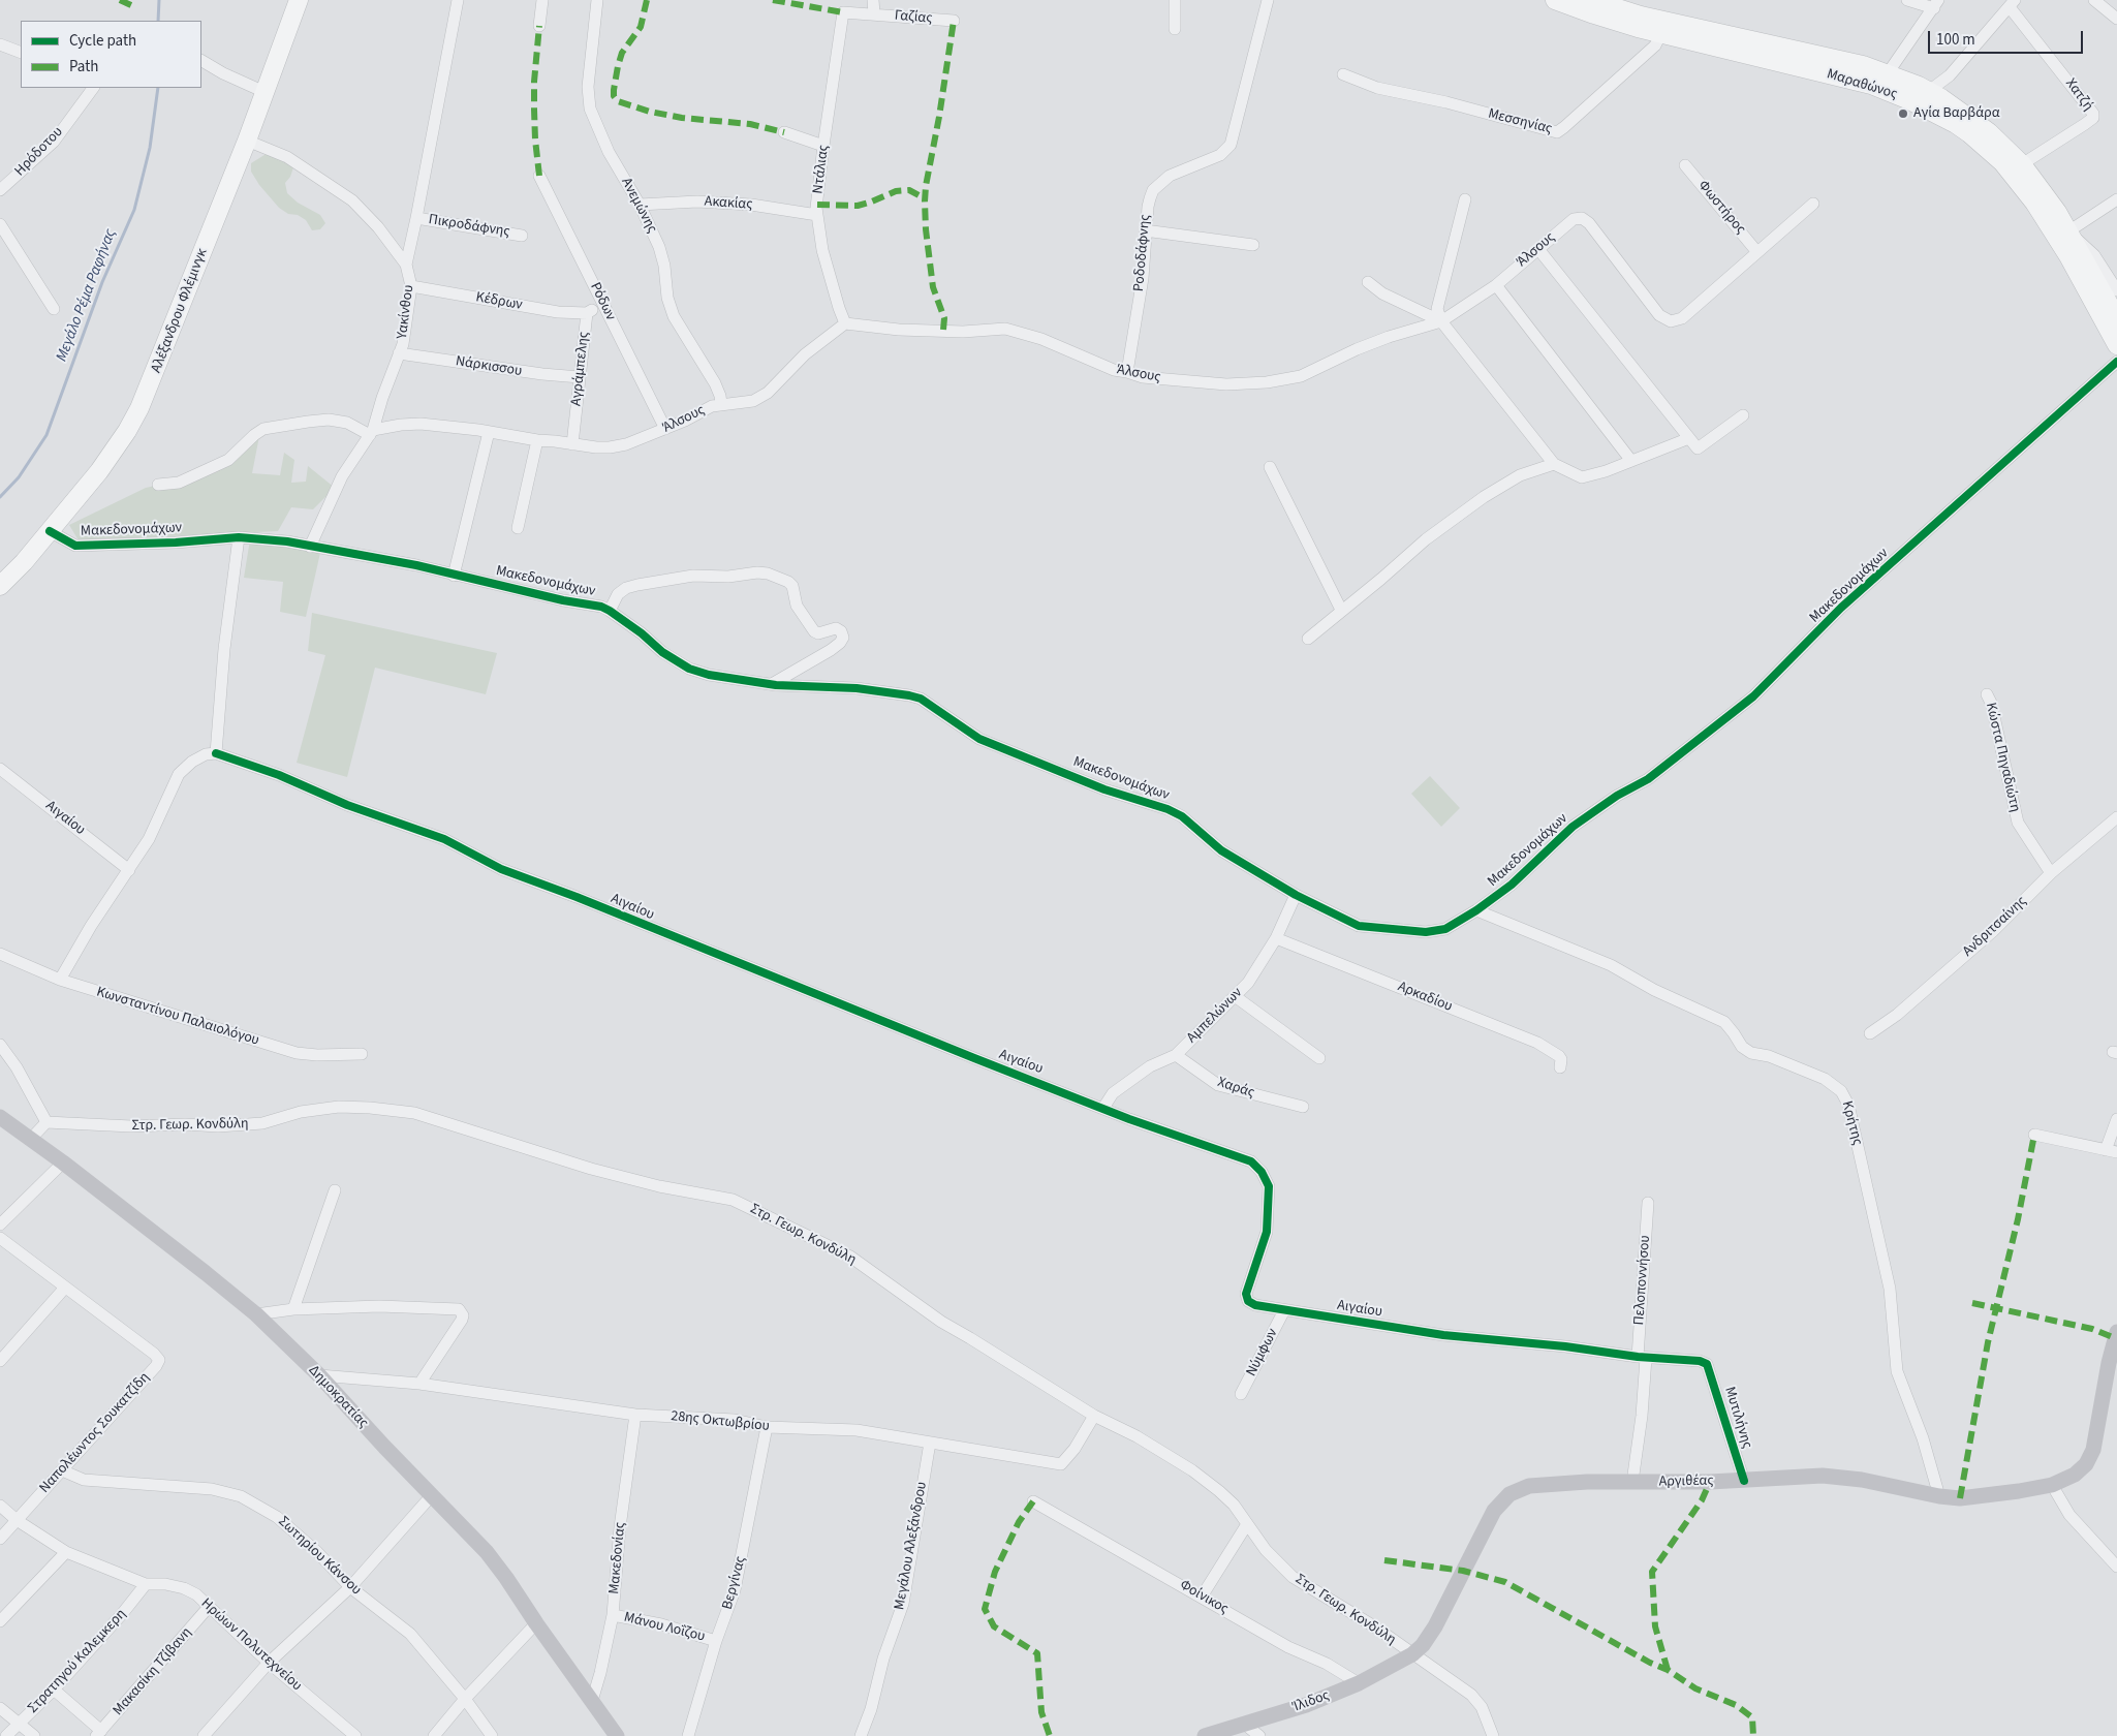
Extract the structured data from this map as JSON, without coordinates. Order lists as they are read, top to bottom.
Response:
{
  "streets": {
    "main road": ["Μαραθώνος", "Αλέξανδρου Φλέμινγκ"],
    "street": [
      "Γαζίας",
      "Χατζή",
      "Μεσσηνίας",
      "Ηρόδοτου",
      "Ντάλιας",
      "Ακακίας",
      "Ανεμώνης",
      "Φωστήρος",
      "Πικροδάφνης",
      "Άλσους",
      "Ροδοδάφνης",
      "Κέδρων",
      "Ρόδων",
      "Υακίνθου",
      "Νάρκισσου",
      "Αγράμπελης",
      "Μακεδονομάχων",
      "Κώστα Πηγαδιώτη",
      "Αιγαίου",
      "Ανδριτσαίνης",
      "Αρκαδίου",
      "Αμπελώνων",
      "Κωνσταντίνου Παλαιολόγου",
      "Χαράς",
      "Κρήτης",
      "Στρ. Γεωρ. Κονδύλη",
      "Πελοποννήσου",
      "Νύμφων",
      "Δημοκρατίας",
      "Μυτιλήνης",
      "28ης Οκτωβρίου",
      "Ναπολέωντος Σουκατζίδη",
      "Αργιθέας",
      "Μεγάλου Αλεξάνδρου",
      "Σωτηρίου Κάνσου",
      "Μακεδονίας",
      "Βεργίνας",
      "Φοίνικος",
      "Μάνου Λοΐζου",
      "Ηρώων Πολυτεχνείου",
      "Στρατηγού Καλεμκερη",
      "Μακασίκη Τζίβανη",
      "Ίλιδος"
    ]
  },
  "crossings": [
    ["Γαζίας", "Ντάλιας"],
    ["Μαραθώνος", "Χατζή"],
    ["Μαραθώνος", "Μεσσηνίας"],
    ["Ντάλιας", "Ακακίας"],
    ["Ντάλιας", "Άλσους"],
    ["Ακακίας", "Ανεμώνης"],
    ["Ανεμώνης", "Άλσους"],
    ["Φωστήρος", "Άλσους"],
    ["Πικροδάφνης", "Υακίνθου"],
    ["Άλσους", "Ροδοδάφνης"],
    ["Άλσους", "Ρόδων"],
    ["Άλσους", "Υακίνθου"],
    ["Άλσους", "Αγράμπελης"],
    ["Κέδρων", "Υακίνθου"],
    ["Κέδρων", "Αγράμπελης"],
    ["Ρόδων", "Αγράμπελης"],
    ["Αλέξανδρου Φλέμινγκ", "Μακεδονομάχων"],
    ["Υακίνθου", "Νάρκισσου"],
    ["Υακίνθου", "Μακεδονομάχων"],
    ["Νάρκισσου", "Αγράμπελης"],
    ["Μακεδονομάχων", "Αμπελώνων"],
    ["Μακεδονομάχων", "Κρήτης"],
    ["Κώστα Πηγαδιώτη", "Ανδριτσαίνης"],
    ["Αιγαίου", "Αμπελώνων"],
    ["Αιγαίου", "Πελοποννήσου"],
    ["Αιγαίου", "Νύμφων"],
    ["Αιγαίου", "Μυτιλήνης"],
    ["Αρκαδίου", "Αμπελώνων"],
    ["Αμπελώνων", "Χαράς"],
    ["Κρήτης", "Αργιθέας"],
    ["Στρ. Γεωρ. Κονδύλη", "28ης Οκτωβρίου"],
    ["Στρ. Γεωρ. Κονδύλη", "Αργιθέας"],
    ["Στρ. Γεωρ. Κονδύλη", "Ίλιδος"],
    ["Πελοποννήσου", "Αργιθέας"],
    ["Δημοκρατίας", "28ης Οκτωβρίου"],
    ["Δημοκρατίας", "Μακεδονίας"],
    ["Μυτιλήνης", "Αργιθέας"],
    ["28ης Οκτωβρίου", "Μεγάλου Αλεξάνδρου"],
    ["28ης Οκτωβρίου", "Μακεδονίας"],
    ["28ης Οκτωβρίου", "Βεργίνας"],
    ["Ναπολέωντος Σουκατζίδη", "Σωτηρίου Κάνσου"],
    ["Ναπολέωντος Σουκατζίδη", "Ηρώων Πολυτεχνείου"],
    ["Αργιθέας", "Ίλιδος"],
    ["Μακεδονίας", "Μάνου Λοΐζου"],
    ["Βεργίνας", "Μάνου Λοΐζου"],
    ["Φοίνικος", "Ίλιδος"],
    ["Ηρώων Πολυτεχνείου", "Στρατηγού Καλεμκερη"],
    ["Ηρώων Πολυτεχνείου", "Μακασίκη Τζίβανη"]
  ],
  "water": ["Μεγάλο Ρέμα Ραφήνας"],
  "places": ["Αγία Βαρβάρα"],
  "legend": ["Cycle path", "Path"],
  "scale_bar": "100 m"
}
